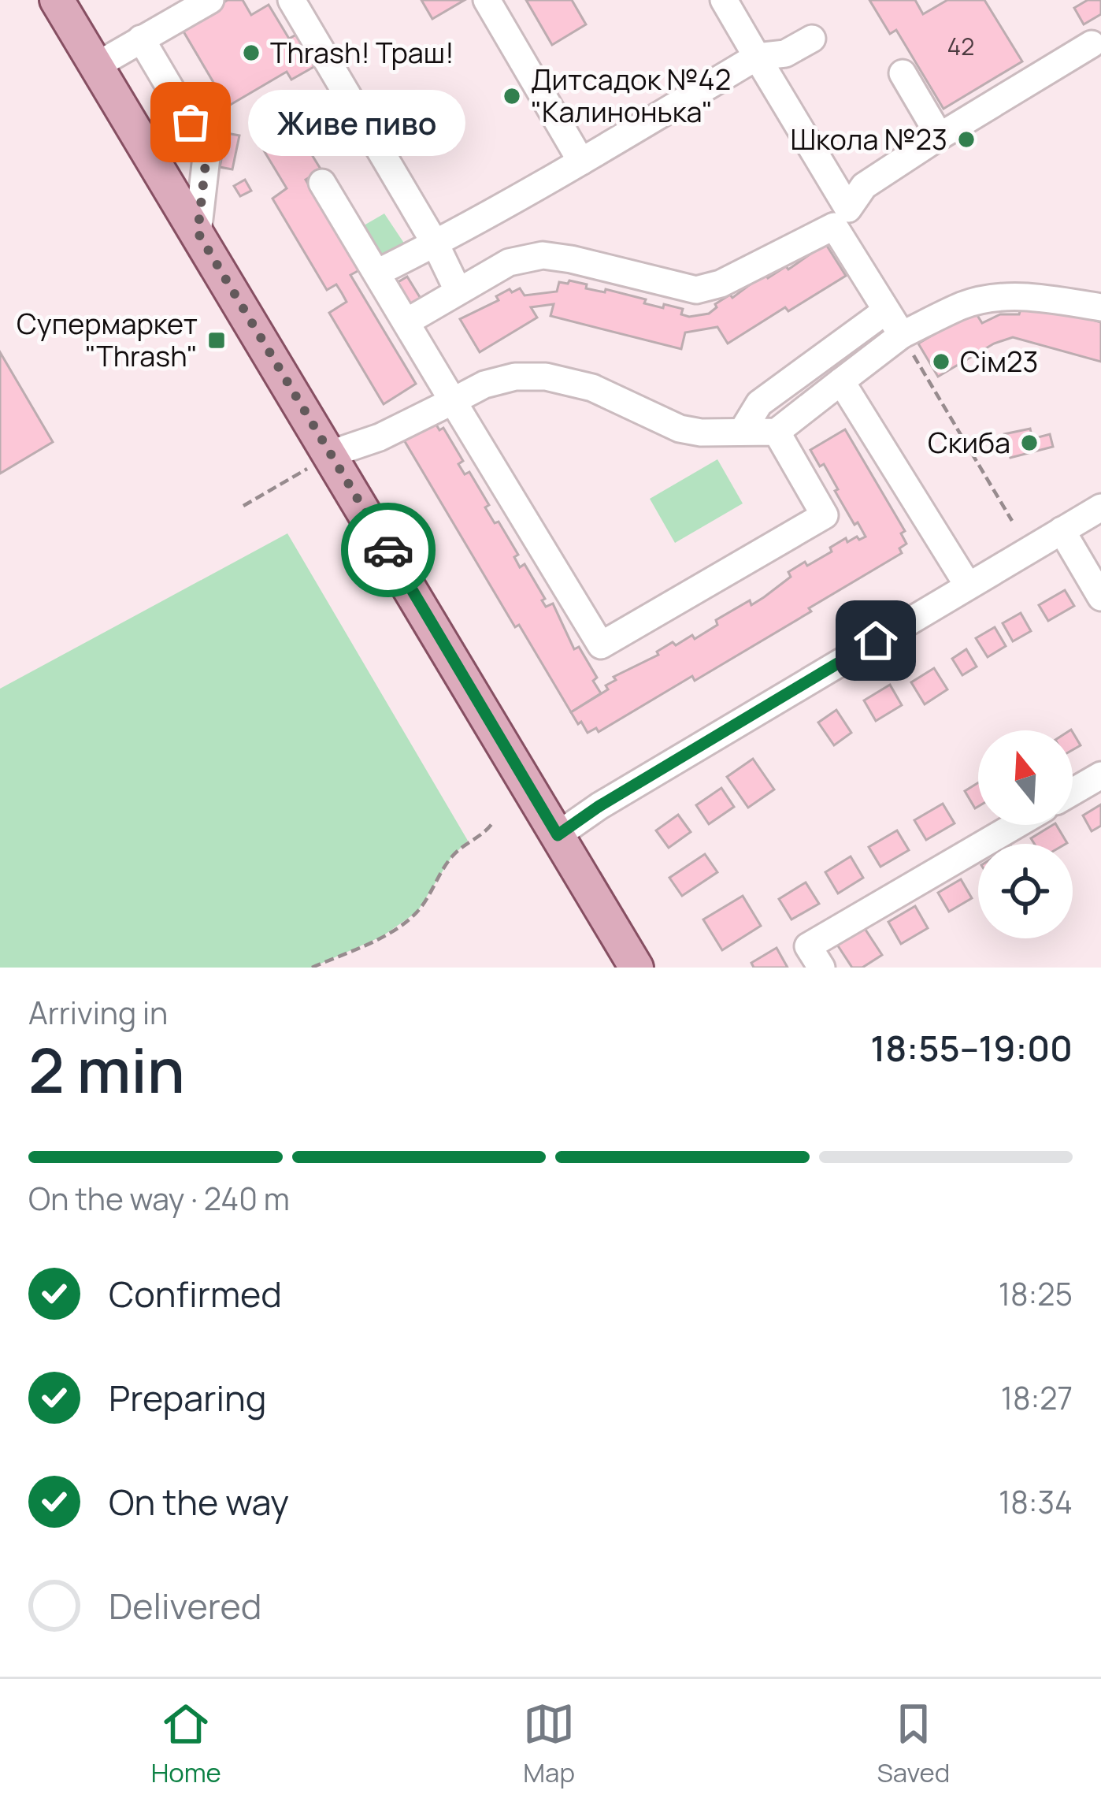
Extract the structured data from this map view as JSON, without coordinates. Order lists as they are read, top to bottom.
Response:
{
  "places": {
    "other": [
      "Thrash! Траш!",
      "Дитсадок №42 \"Калинонька\"",
      "Живе пиво",
      "Школа №23",
      "Сім23",
      "Скиба"
    ],
    "transit": ["Супермаркет \"Thrash\""]
  },
  "house_numbers": ["42"],
  "north": "top",
  "page": {
    "bubble": "Живе пиво",
    "heading": ["2 min", "Arriving in", "18:55–19:00"],
    "bar": "On the way · 240 m",
    "list": [
      ["Confirmed", "18:25"],
      ["Preparing", "18:27"],
      ["On the way", "18:34"],
      "Delivered"
    ],
    "tabs": ["Home", "Map", "Saved"]
  }
}
